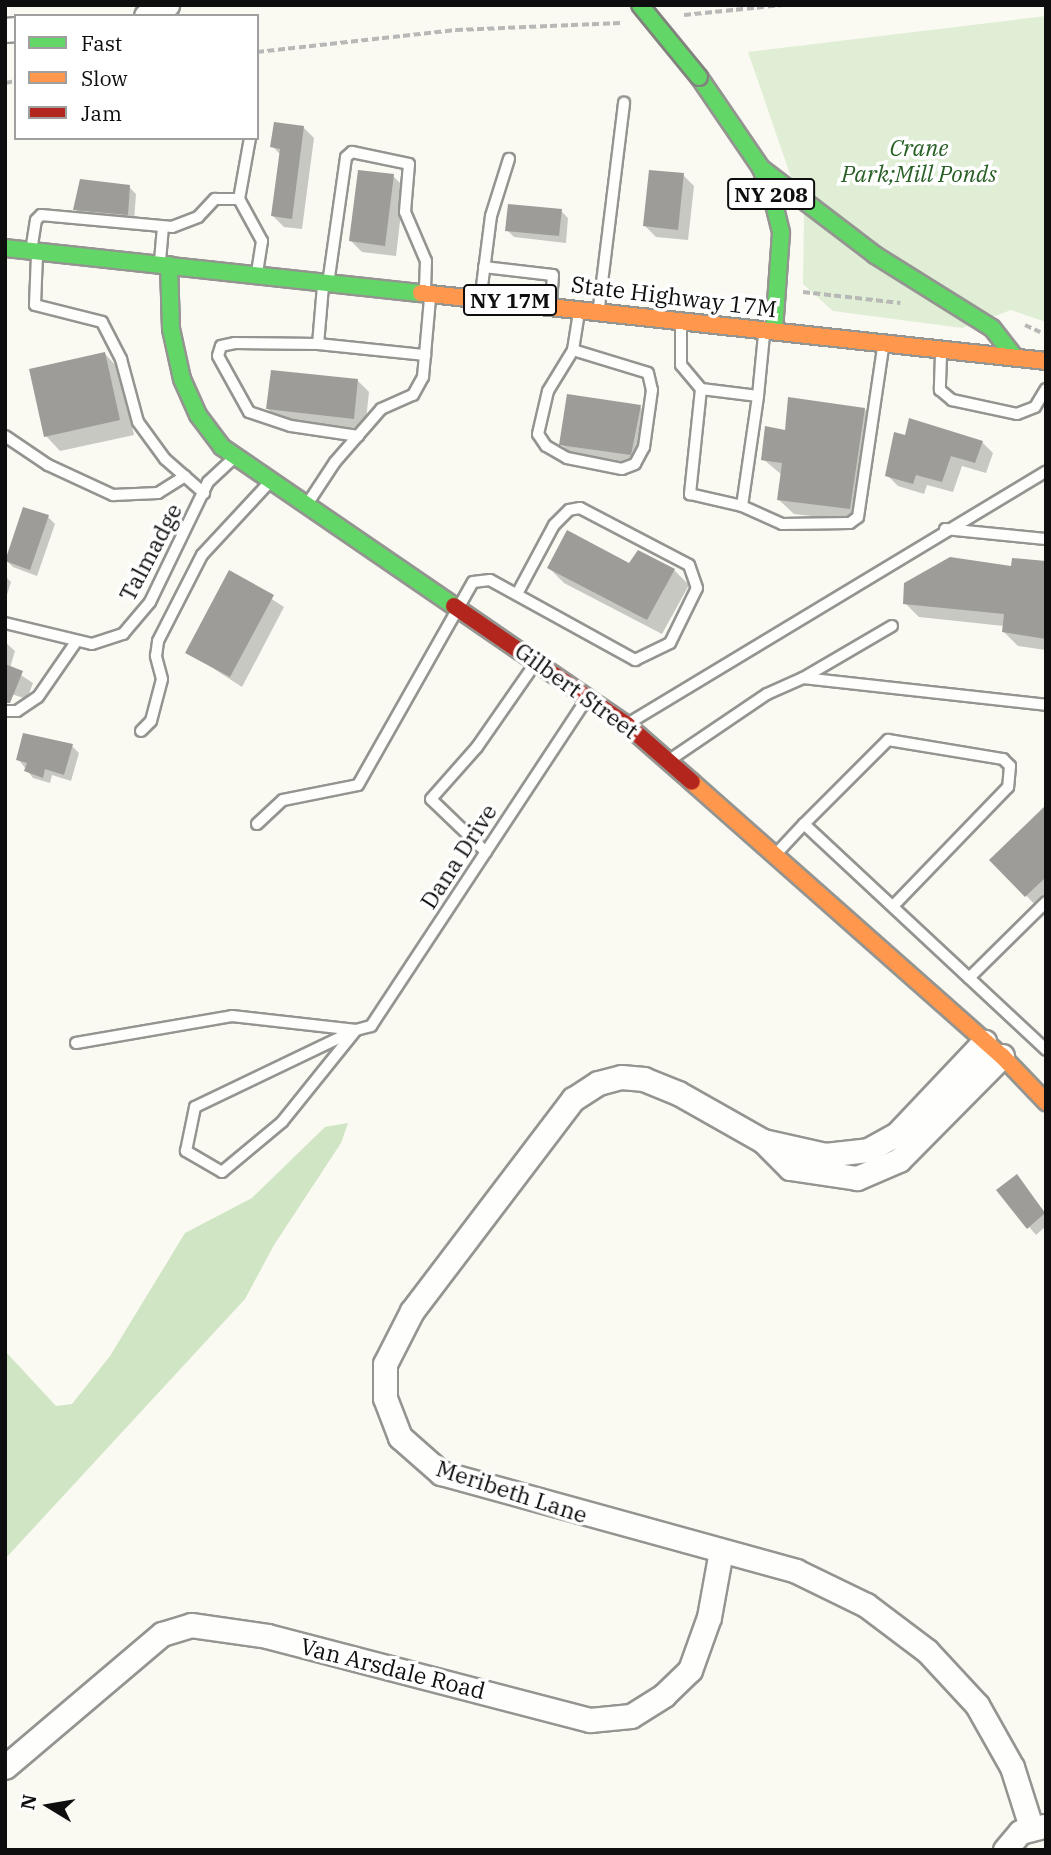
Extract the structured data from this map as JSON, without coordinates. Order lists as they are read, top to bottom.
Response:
{
  "streets": {
    "main road": [
      "NY 208",
      "State Highway 17M",
      "NY 17M",
      "Gilbert Street"
    ],
    "street": ["Meribeth Lane", "Van Arsdale Road"],
    "lane": ["Talmadge", "Dana Drive"]
  },
  "crossings": [
    ["NY 208", "State Highway 17M"],
    ["State Highway 17M", "Gilbert Street"],
    ["Talmadge", "Gilbert Street"],
    ["Gilbert Street", "Dana Drive"],
    ["Gilbert Street", "Meribeth Lane"],
    ["Meribeth Lane", "Van Arsdale Road"]
  ],
  "parks": ["Crane Park;Mill Ponds"],
  "legend": ["Fast", "Slow", "Jam"],
  "north": "left"
}
